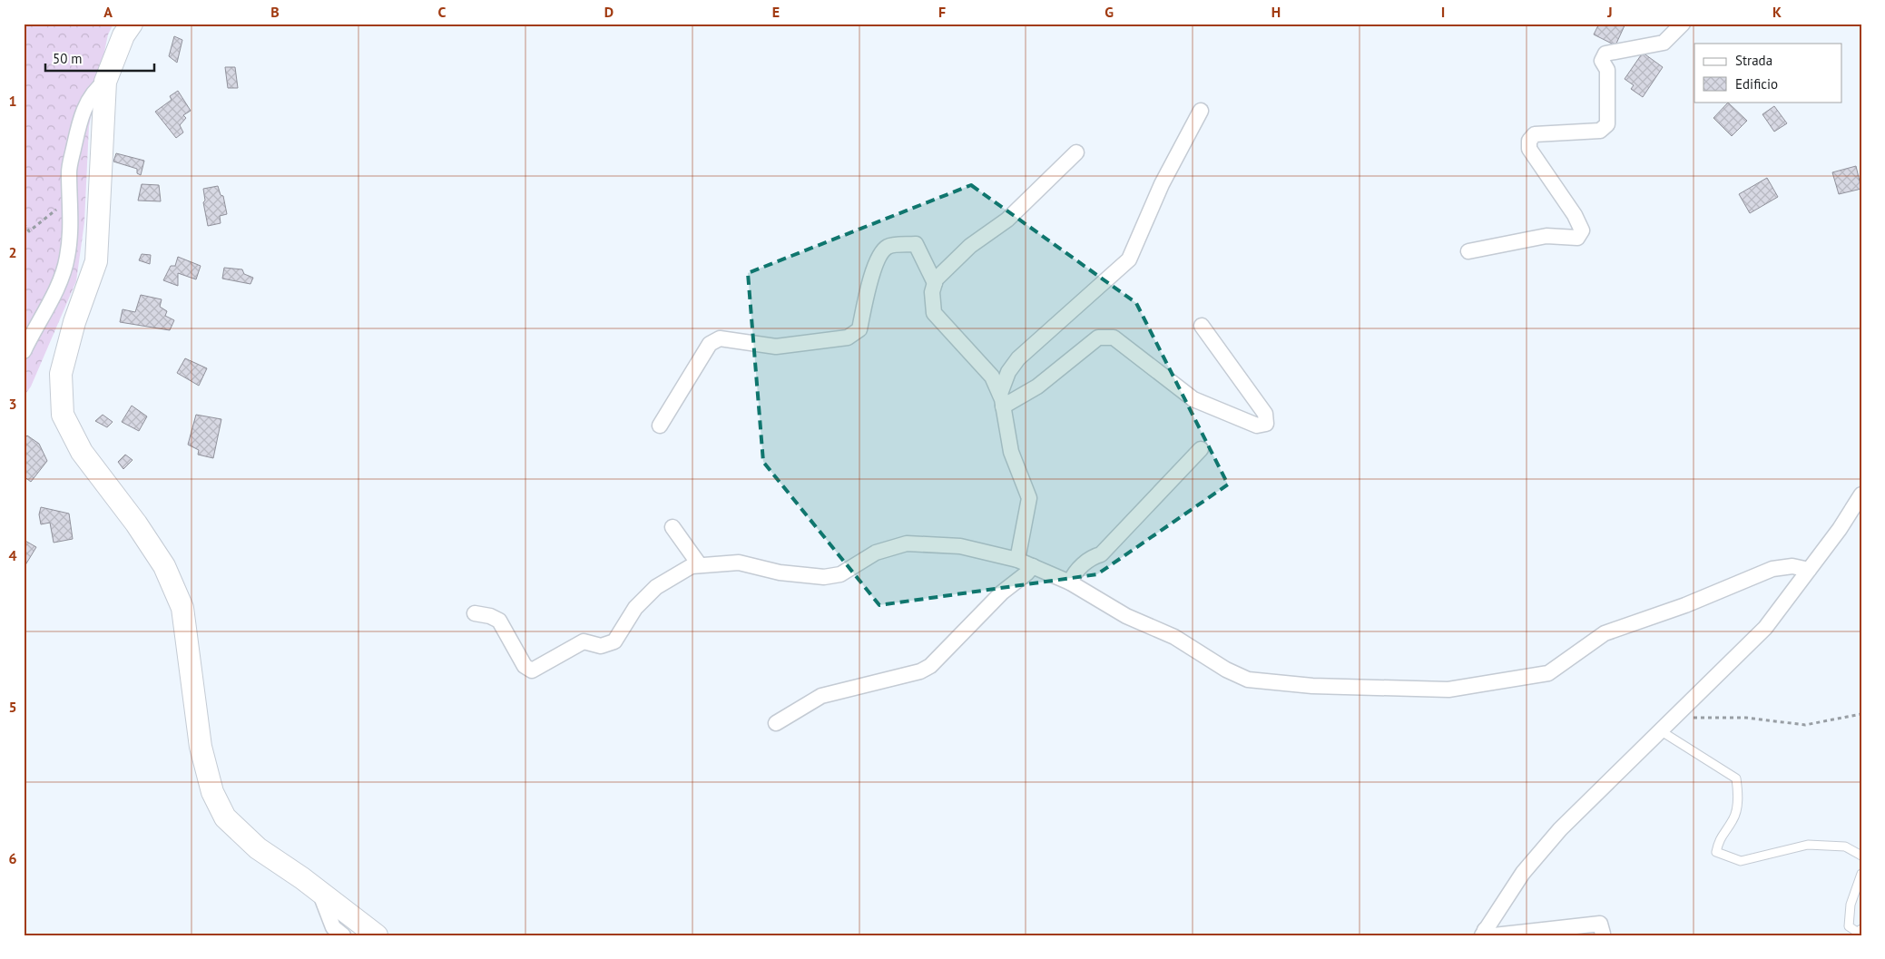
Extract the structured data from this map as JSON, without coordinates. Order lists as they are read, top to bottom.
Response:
{
  "legend": ["Strada", "Edificio"],
  "scale_bar": "50 m",
  "grid": {
    "columns": [
      "A",
      "B",
      "C",
      "D",
      "E",
      "F",
      "G",
      "H",
      "I",
      "J",
      "K"
    ],
    "rows": [
      "1",
      "2",
      "3",
      "4",
      "5",
      "6"
    ]
  }
}
